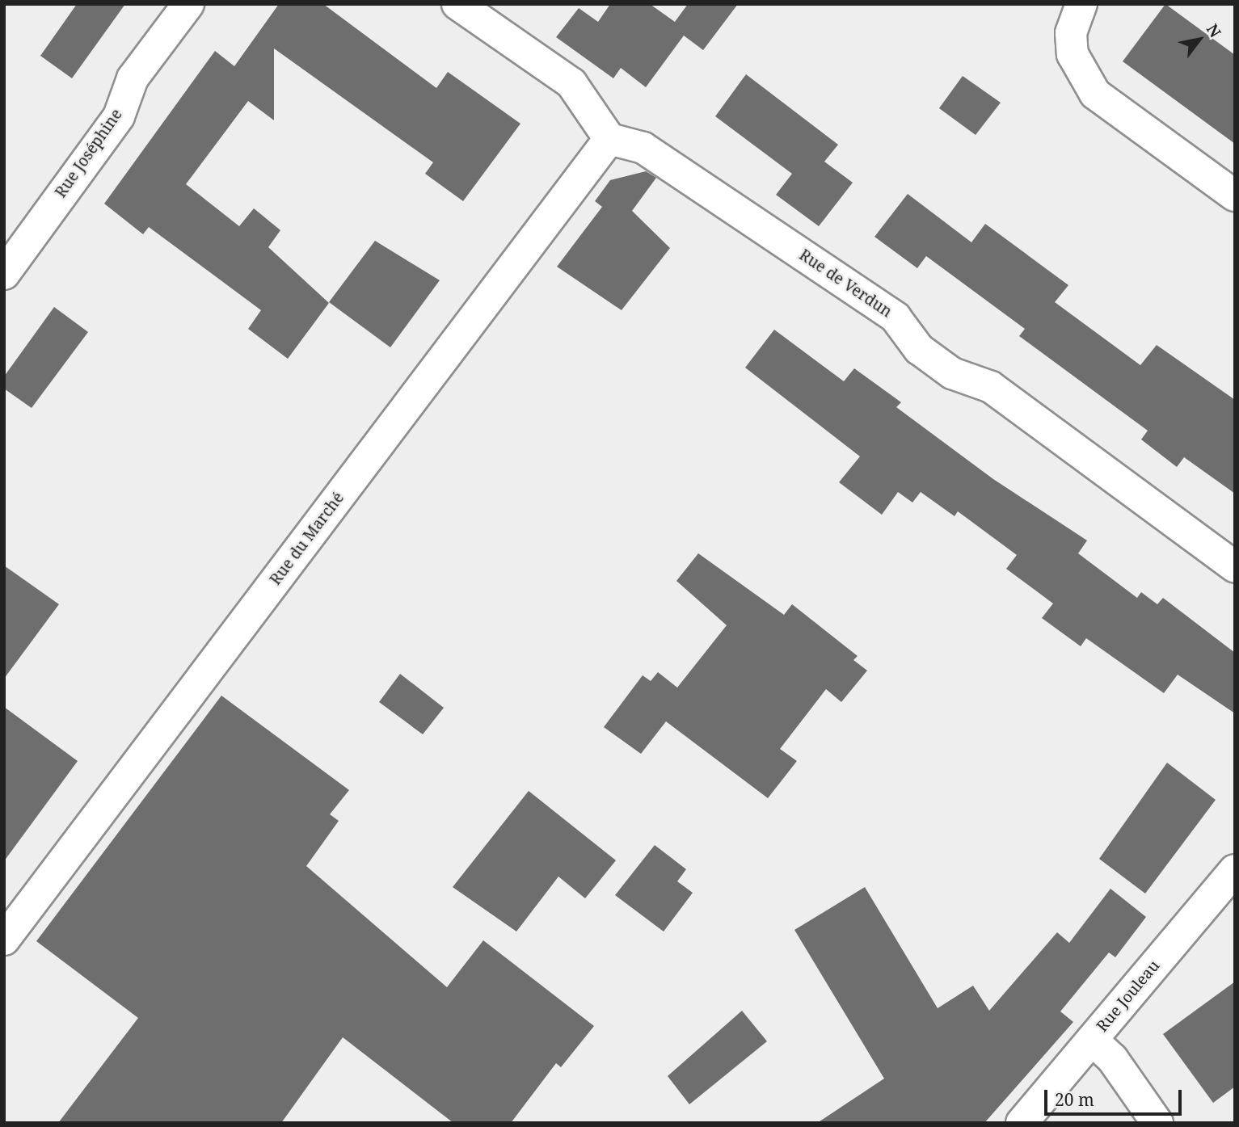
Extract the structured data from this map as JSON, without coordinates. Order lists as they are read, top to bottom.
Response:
{
  "streets": {
    "street": [
      "Rue Joséphine",
      "Rue de Verdun",
      "Rue du Marché",
      "Rue Jouleau"
    ]
  },
  "crossings": [
    ["Rue de Verdun", "Rue du Marché"]
  ],
  "scale_bar": "20 m",
  "north": "top right"
}
